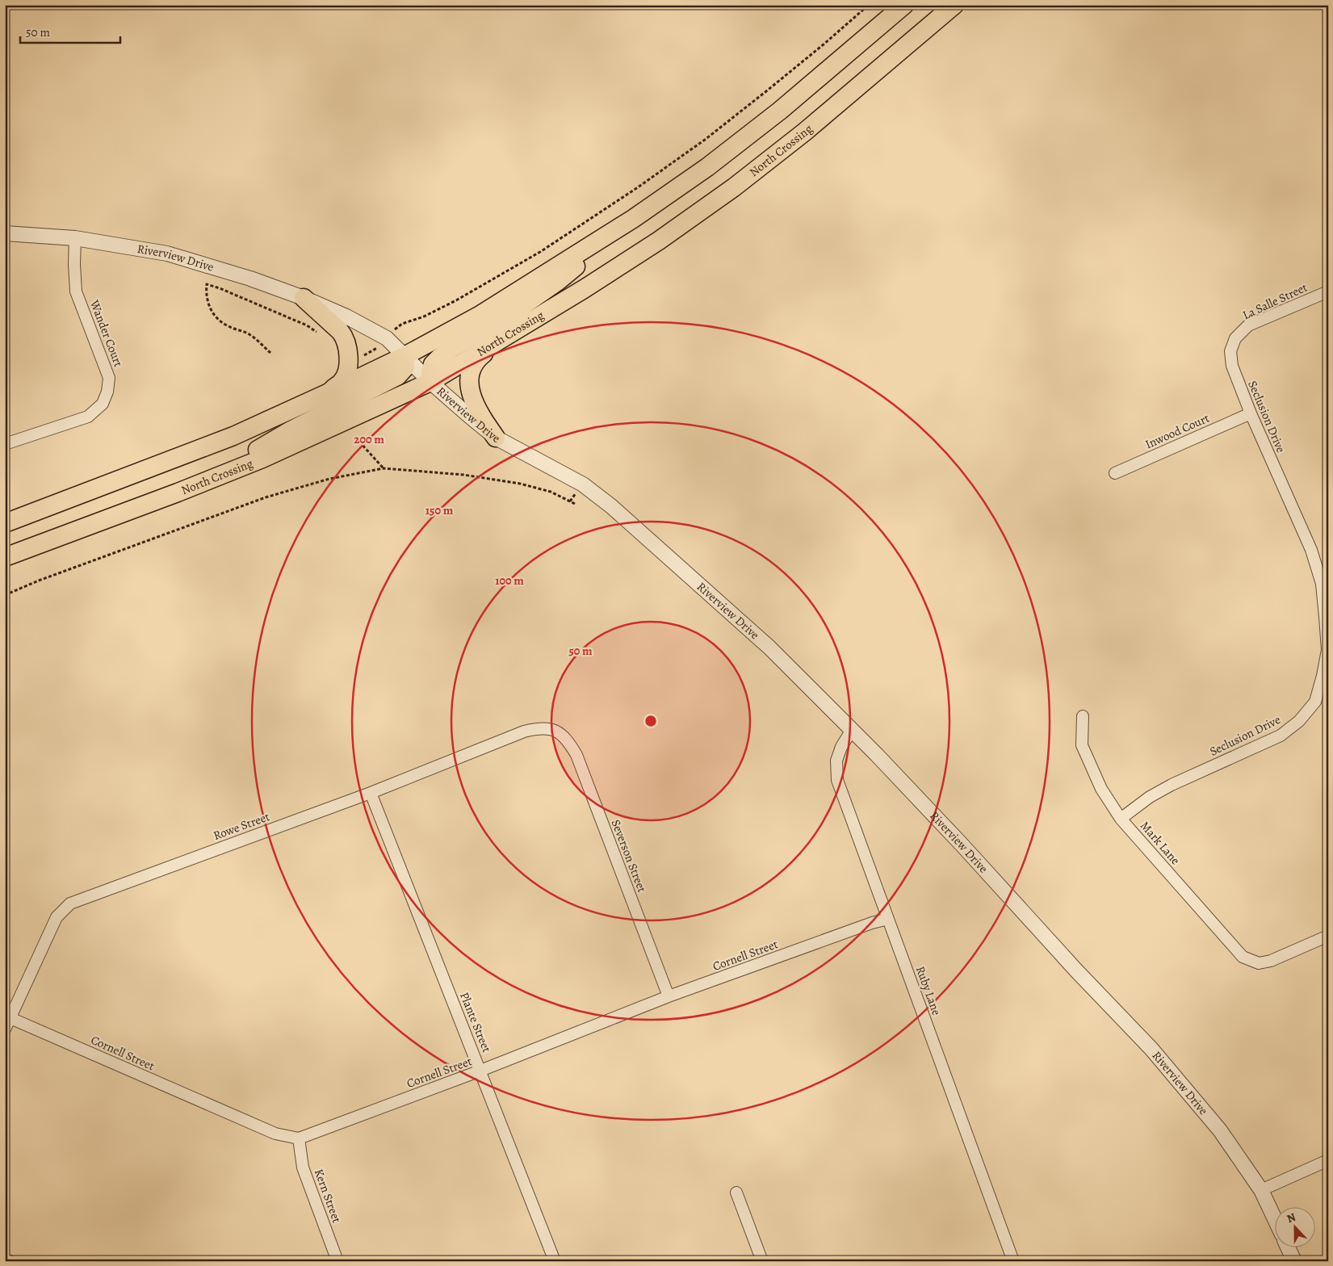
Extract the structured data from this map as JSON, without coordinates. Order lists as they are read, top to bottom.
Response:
{
  "streets": {
    "main road": ["North Crossing"],
    "street": [
      "Riverview Drive",
      "La Salle Street",
      "Wander Court",
      "Seclusion Drive",
      "Inwood Court",
      "Rowe Street",
      "Mark Lane",
      "Severson Street",
      "Cornell Street",
      "Ruby Lane",
      "Plante Street",
      "Kern Street"
    ]
  },
  "crossings": [
    ["North Crossing", "Riverview Drive"],
    ["Riverview Drive", "Wander Court"],
    ["Riverview Drive", "Ruby Lane"],
    ["La Salle Street", "Seclusion Drive"],
    ["Seclusion Drive", "Inwood Court"],
    ["Seclusion Drive", "Mark Lane"],
    ["Rowe Street", "Severson Street"],
    ["Rowe Street", "Cornell Street"],
    ["Rowe Street", "Plante Street"],
    ["Severson Street", "Cornell Street"],
    ["Cornell Street", "Ruby Lane"],
    ["Cornell Street", "Plante Street"],
    ["Cornell Street", "Kern Street"]
  ],
  "scale_bar": "50 m",
  "north": "top",
  "rings": [
    "200 m",
    "150 m",
    "100 m",
    "50 m"
  ]
}
